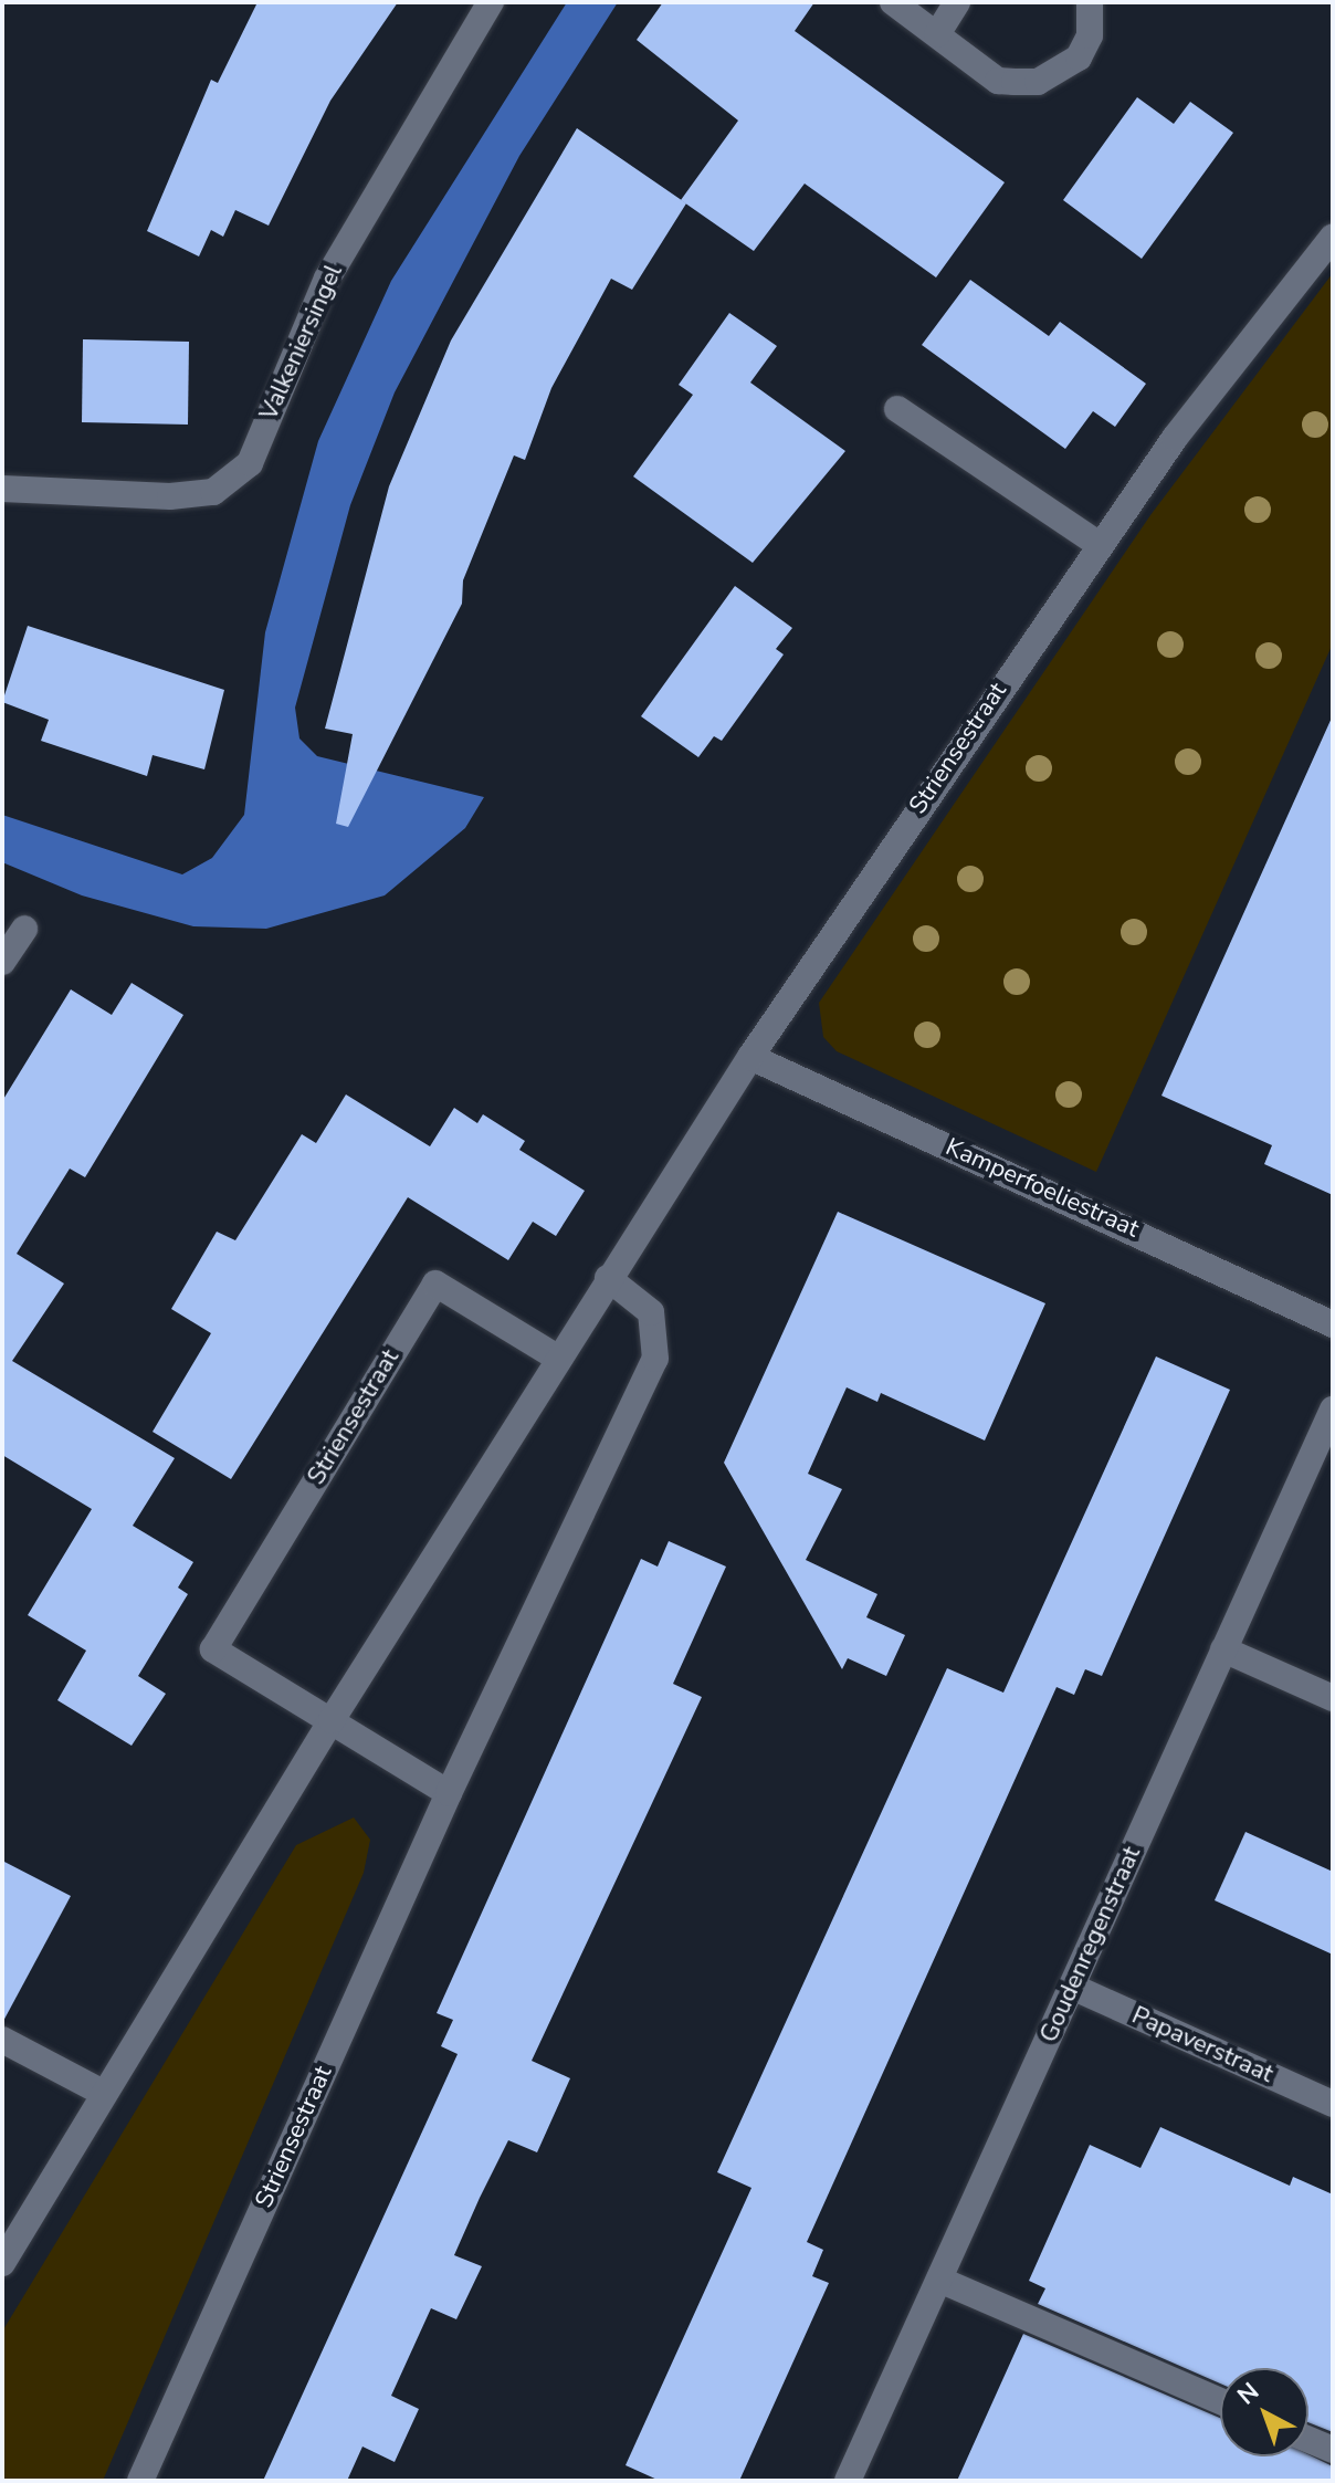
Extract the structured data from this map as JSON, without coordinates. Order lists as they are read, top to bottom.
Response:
{
  "streets": {
    "street": [
      "Valkeniersingel",
      "Striensestraat",
      "Kamperfoeliestraat",
      "Goudenregenstraat",
      "Papaverstraat"
    ]
  },
  "crossings": [
    ["Striensestraat", "Kamperfoeliestraat"],
    ["Goudenregenstraat", "Papaverstraat"]
  ],
  "north": "top left"
}
